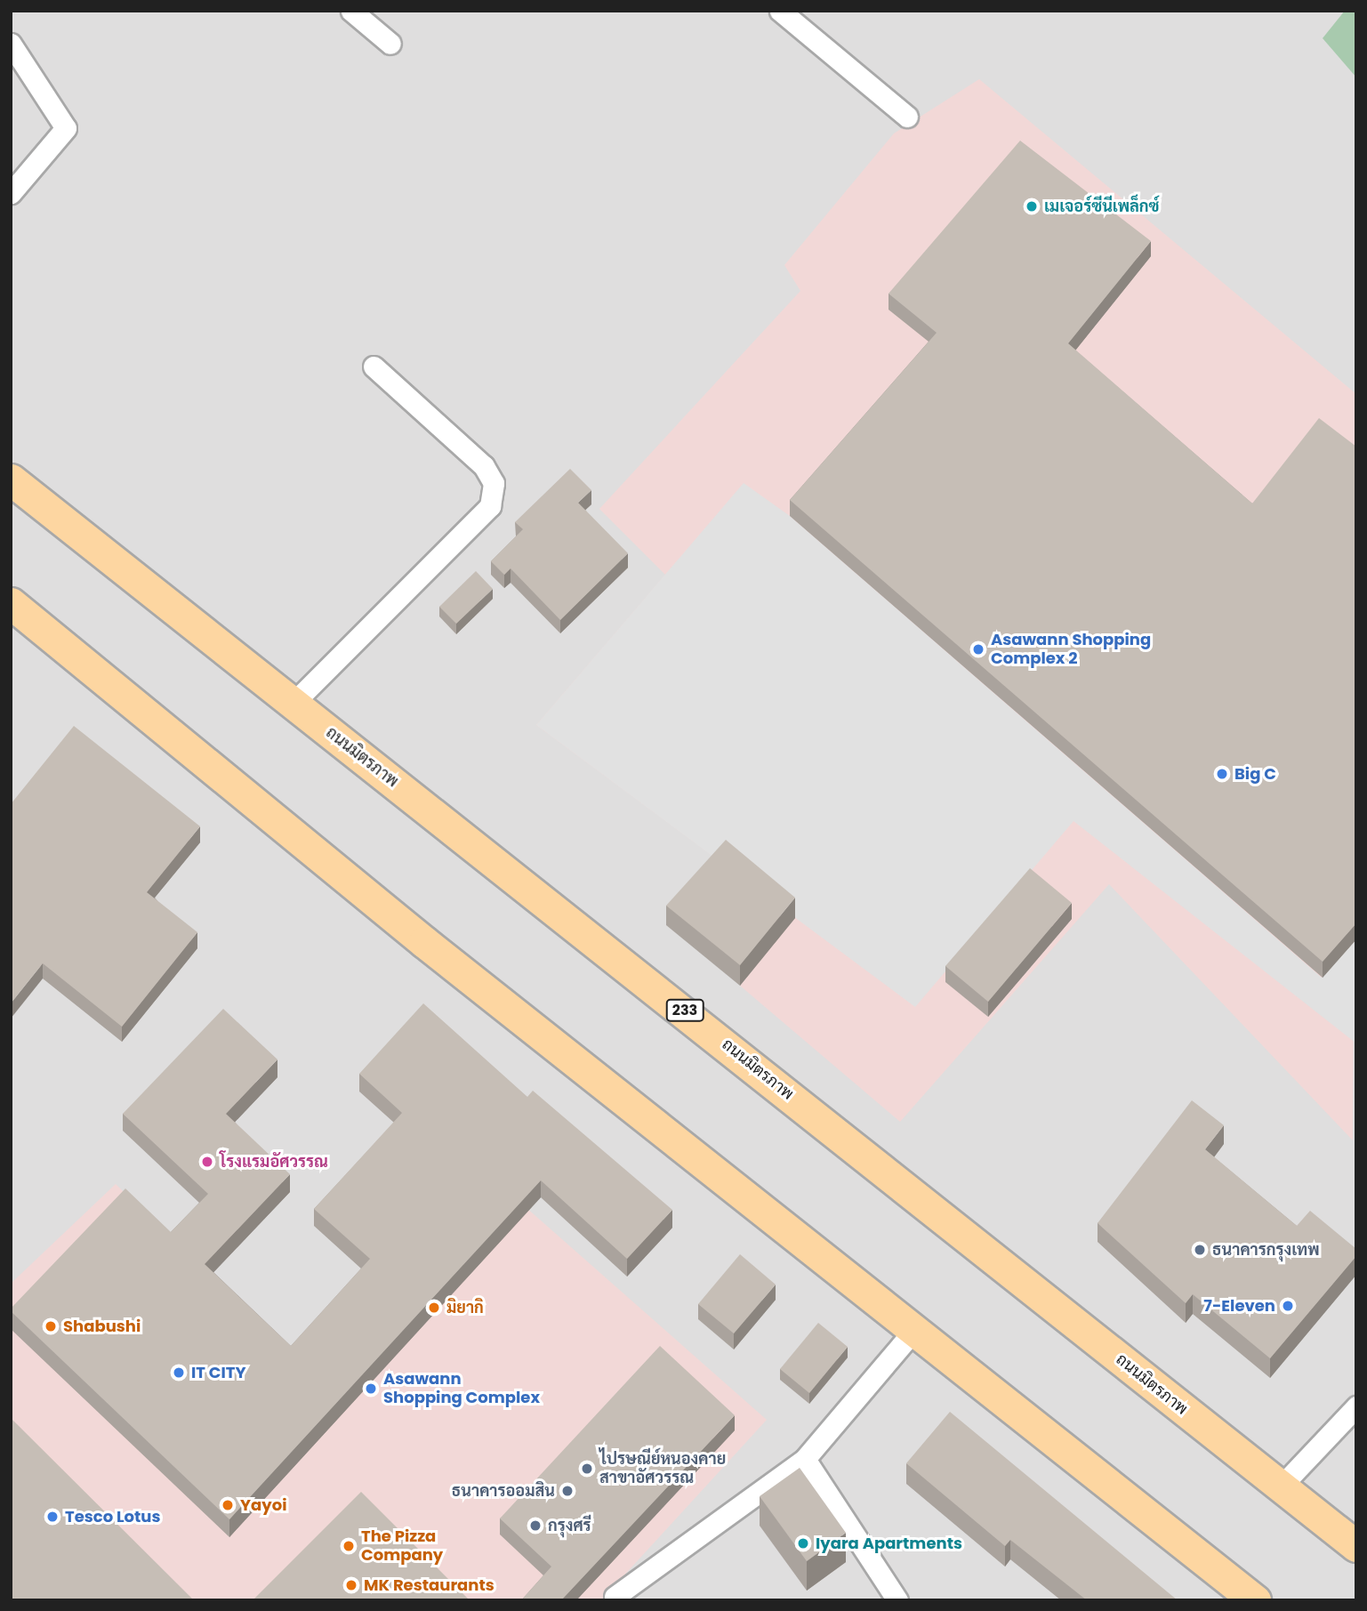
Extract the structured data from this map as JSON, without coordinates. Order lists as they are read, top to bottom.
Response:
{
  "streets": {
    "main road": ["ถนนมิตรภาพ", "233"]
  },
  "places": [
    "เมเจอร์ซีนีเพล็กซ์",
    "Asawann Shopping Complex 2",
    "Big C",
    "โรงแรมอัศวรรณ",
    "ธนาคารกรุงเทพ",
    "7-Eleven",
    "มิยากิ",
    "Shabushi",
    "IT CITY",
    "Asawann Shopping Complex",
    "ไปรษณีย์หนองคาย สาขาอัศวรรณ",
    "ธนาคารออมสิน",
    "Yayoi",
    "Tesco Lotus",
    "กรุงศรี",
    "Iyara Apartments",
    "The Pizza Company",
    "MK Restaurants"
  ]
}
